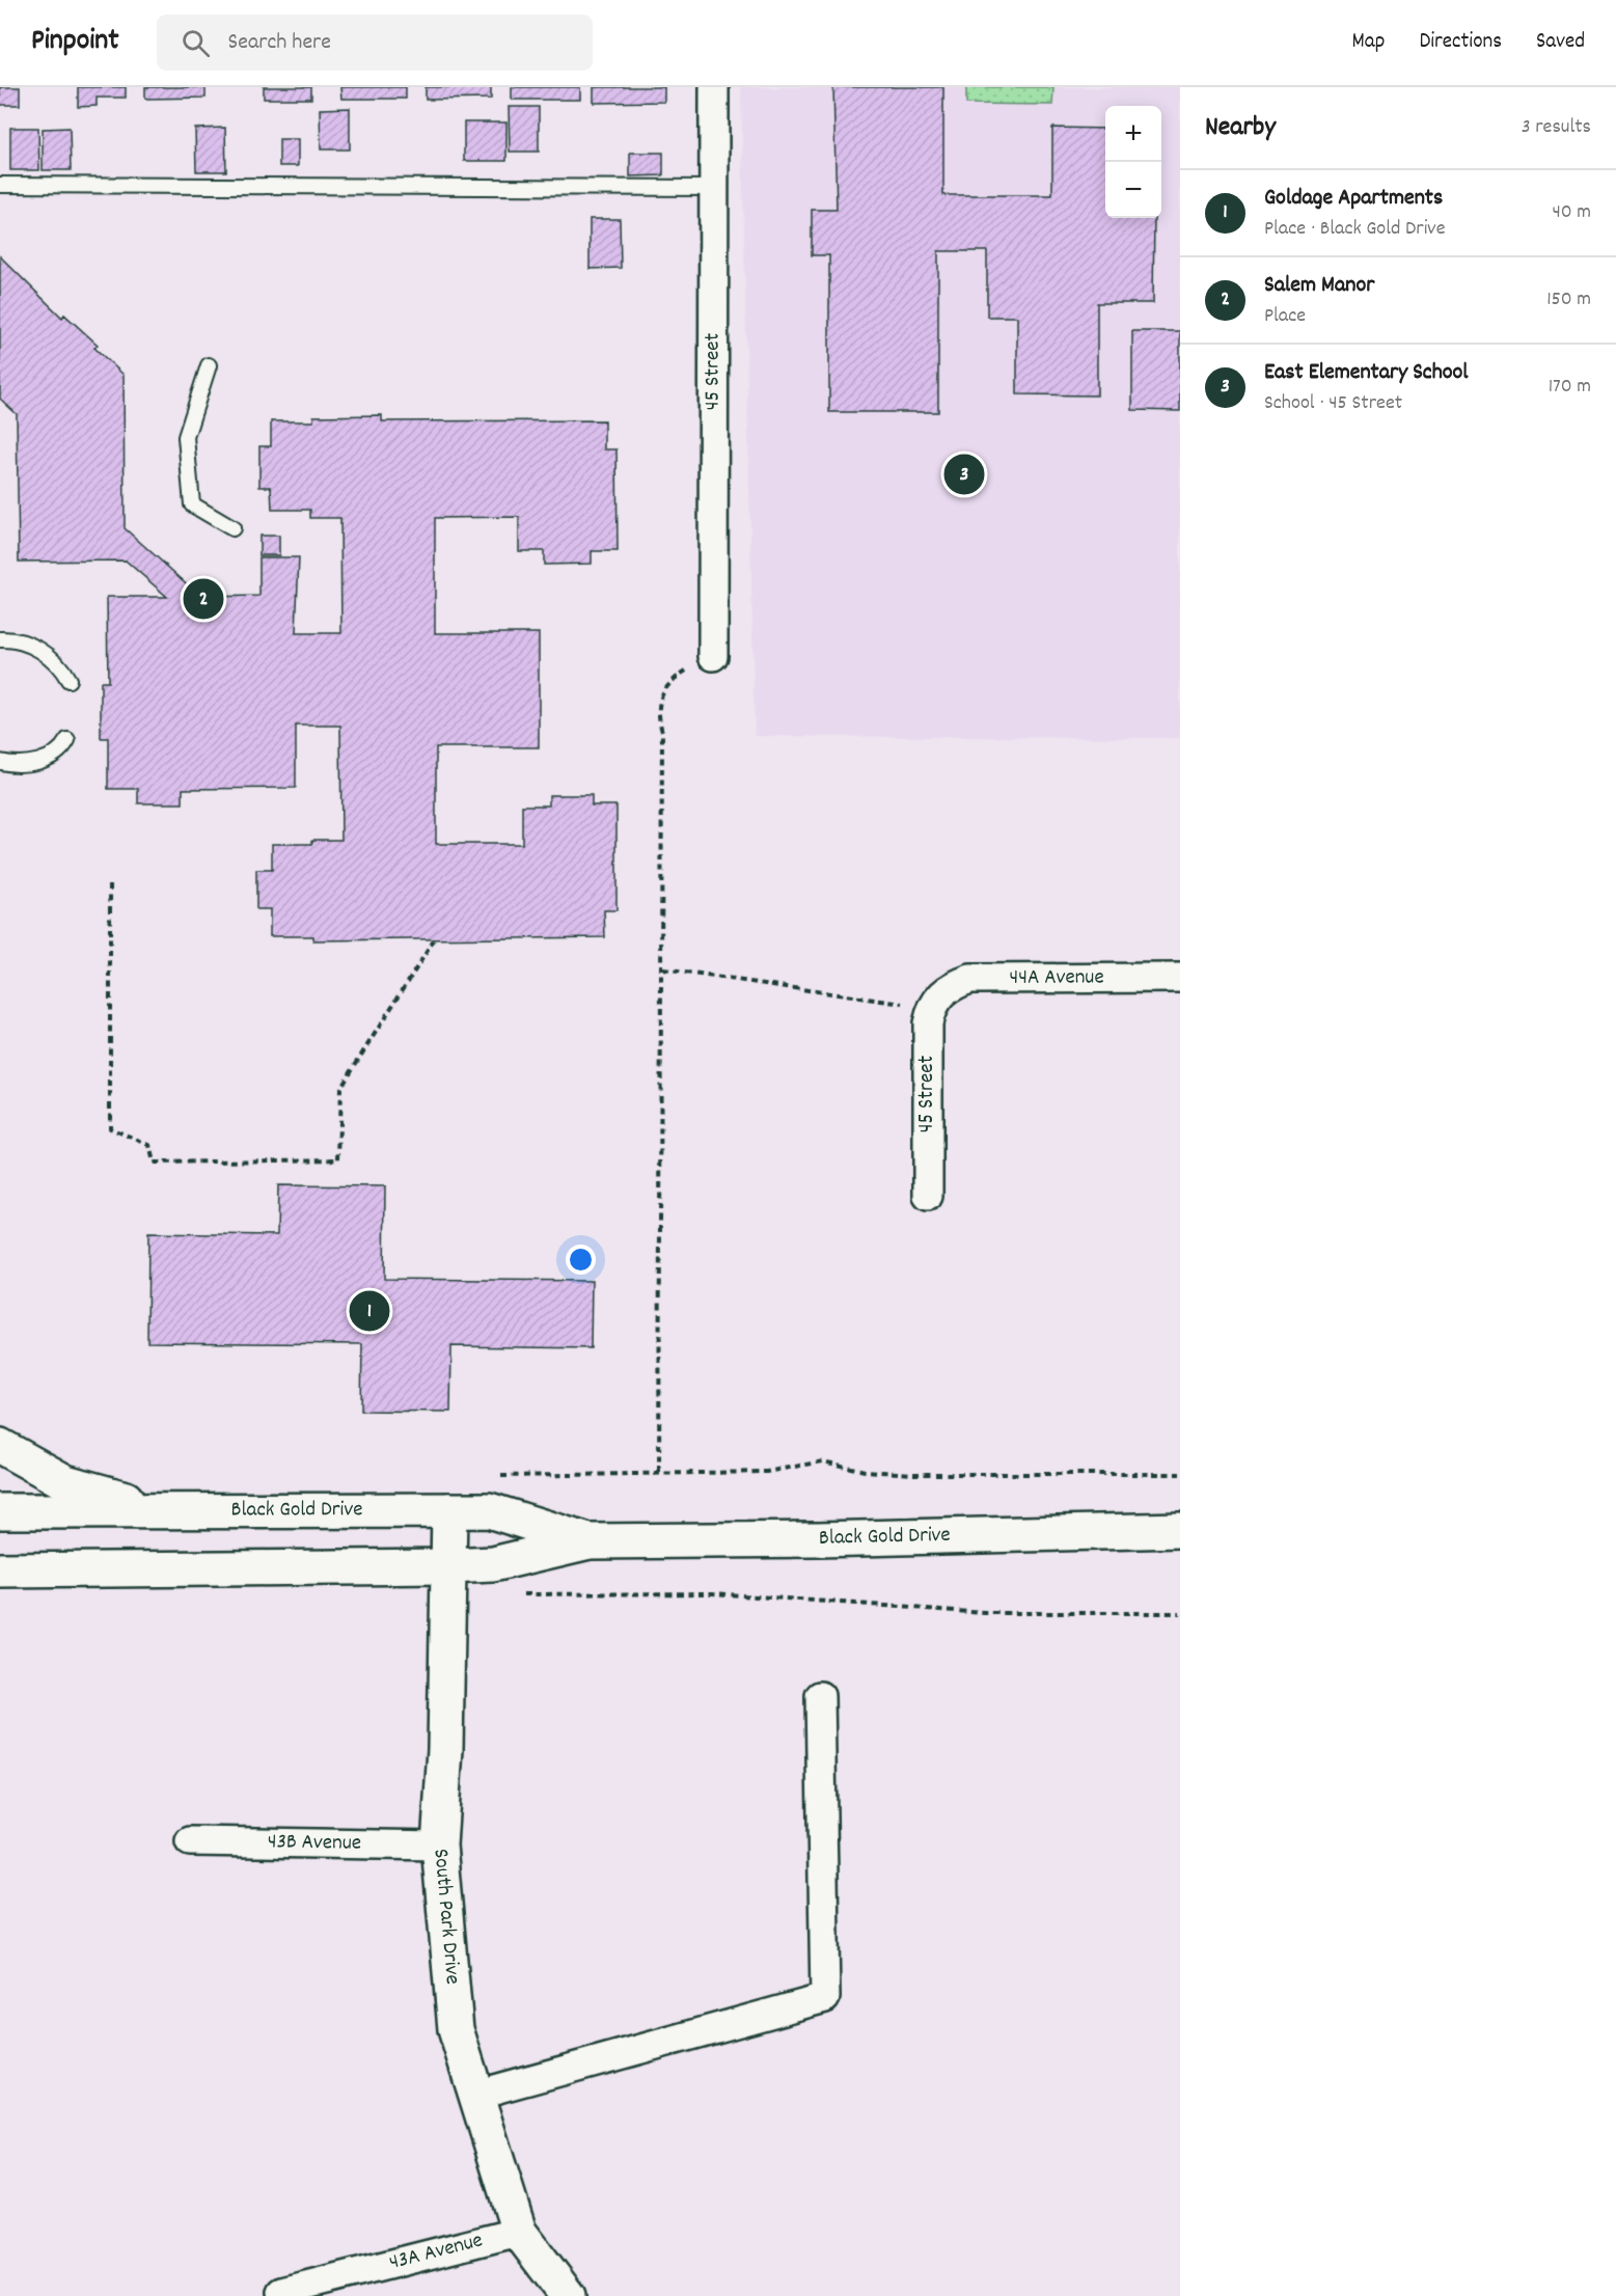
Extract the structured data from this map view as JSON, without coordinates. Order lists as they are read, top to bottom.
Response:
{
  "streets": {
    "main road": ["Black Gold Drive", "South Park Drive"],
    "street": [
      "45 Street",
      "44A Avenue",
      "43B Avenue",
      "43A Avenue"
    ]
  },
  "crossings": [
    ["45 Street", "44A Avenue"],
    ["Black Gold Drive", "South Park Drive"],
    ["43B Avenue", "South Park Drive"],
    ["South Park Drive", "43A Avenue"]
  ],
  "page": {
    "header": "Pinpoint",
    "search": "Search here",
    "nav": ["Map", "Directions", "Saved"],
    "heading": ["Nearby", "3 results"],
    "map_buttons": ["+", "−"],
    "list": [
      {
        "mark": "1",
        "name": "Goldage Apartments",
        "note": "Place · Black Gold Drive",
        "value": "40 m"
      },
      {
        "mark": "2",
        "name": "Salem Manor",
        "note": "Place",
        "value": "150 m"
      },
      {
        "mark": "3",
        "name": "East Elementary School",
        "note": "School · 45 Street",
        "value": "170 m"
      }
    ],
    "pins": ["3", "2", "1"]
  }
}
